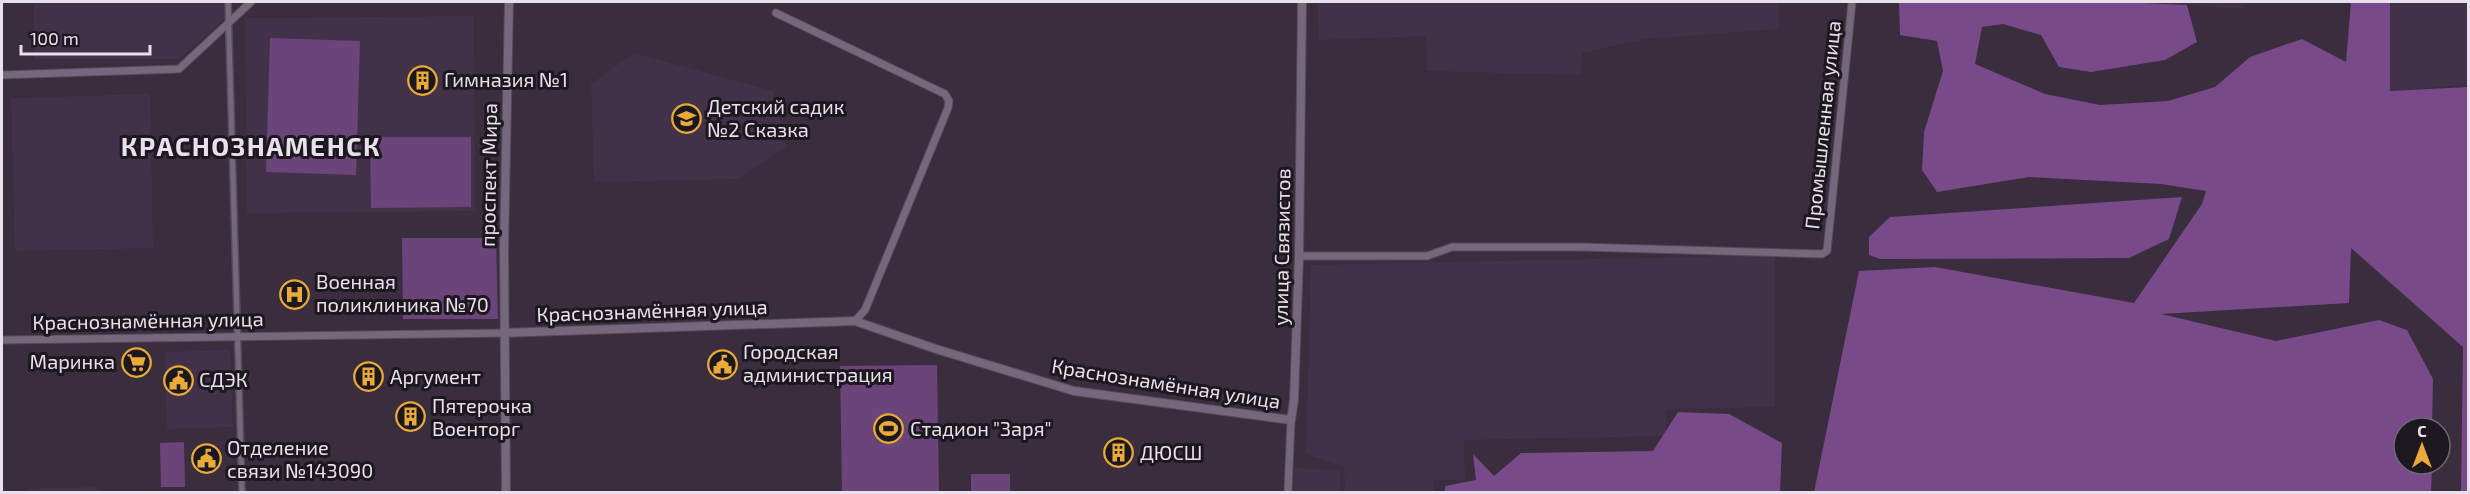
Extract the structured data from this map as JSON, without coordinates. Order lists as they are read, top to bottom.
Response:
{
  "streets": {
    "street": [
      "Промышленная улица",
      "проспект Мира",
      "улица Связистов",
      "Краснознамённая улица"
    ]
  },
  "crossings": [
    ["Промышленная улица", "улица Связистов"],
    ["проспект Мира", "Краснознамённая улица"],
    ["улица Связистов", "Краснознамённая улица"]
  ],
  "districts": ["КРАСНОЗНАМЕНСК"],
  "places": {
    "building": [
      "Гимназия №1",
      "Аргумент",
      "Пятерочка Военторг",
      "ДЮСШ"
    ],
    "school or university": ["Детский садик №2 Сказка"],
    "hospital": ["Военная поликлиника №70"],
    "supermarket": ["Маринка"],
    "public building": ["Городская администрация", "СДЭК", "Отделение связи №143090"],
    "sports": ["Стадион \"Заря\""]
  },
  "scale_bar": "100 m",
  "north": "top"
}
